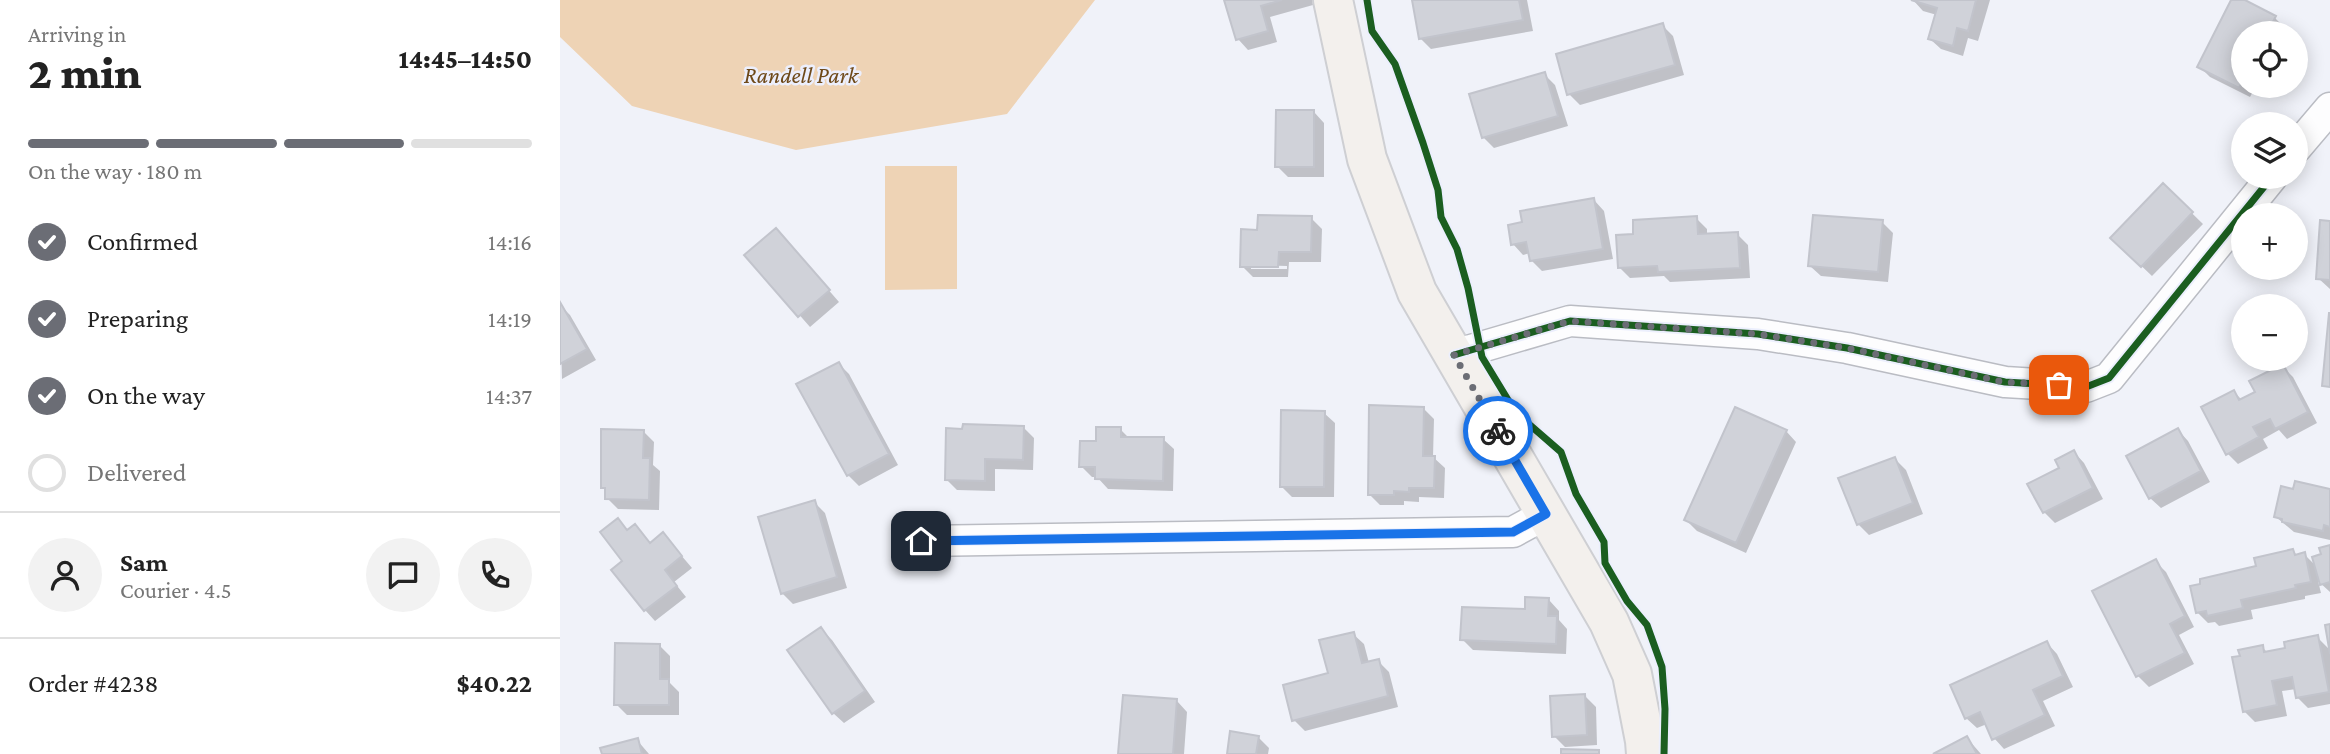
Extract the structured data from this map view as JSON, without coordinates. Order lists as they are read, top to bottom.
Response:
{
  "parks": ["Randell Park"],
  "page": {
    "heading": ["2 min", "Arriving in", "14:45–14:50"],
    "panel": [
      "Sam",
      "Courier · 4.5",
      "Order #4238",
      "$40.22"
    ],
    "map_buttons": ["+", "−"],
    "bar": "On the way · 180 m",
    "list": [
      ["Confirmed", "14:16"],
      ["Preparing", "14:19"],
      ["On the way", "14:37"],
      "Delivered"
    ]
  }
}
